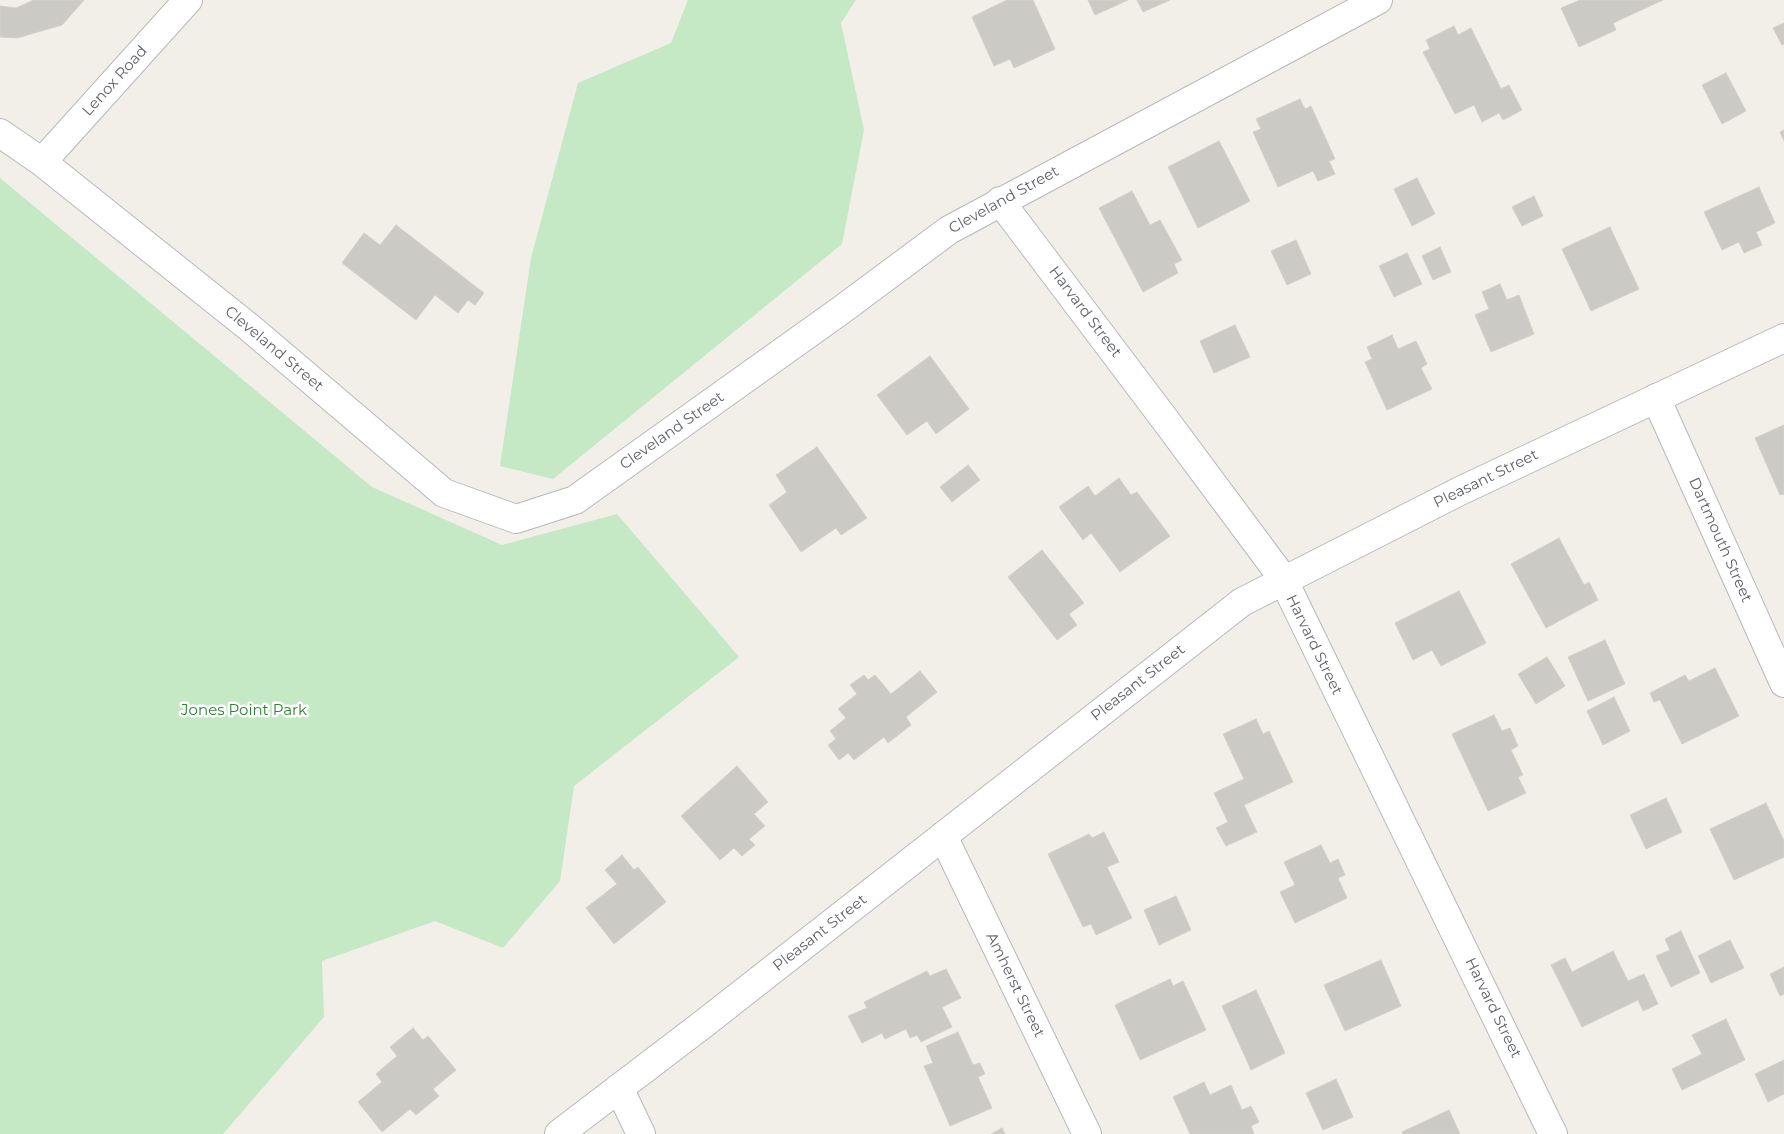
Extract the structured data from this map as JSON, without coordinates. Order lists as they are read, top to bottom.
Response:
{
  "streets": {
    "street": [
      "Lenox Road",
      "Cleveland Street",
      "Harvard Street",
      "Pleasant Street",
      "Dartmouth Street",
      "Amherst Street"
    ]
  },
  "crossings": [
    ["Lenox Road", "Cleveland Street"],
    ["Cleveland Street", "Harvard Street"],
    ["Harvard Street", "Pleasant Street"],
    ["Pleasant Street", "Dartmouth Street"],
    ["Pleasant Street", "Amherst Street"]
  ],
  "parks": ["Jones Point Park"]
}
